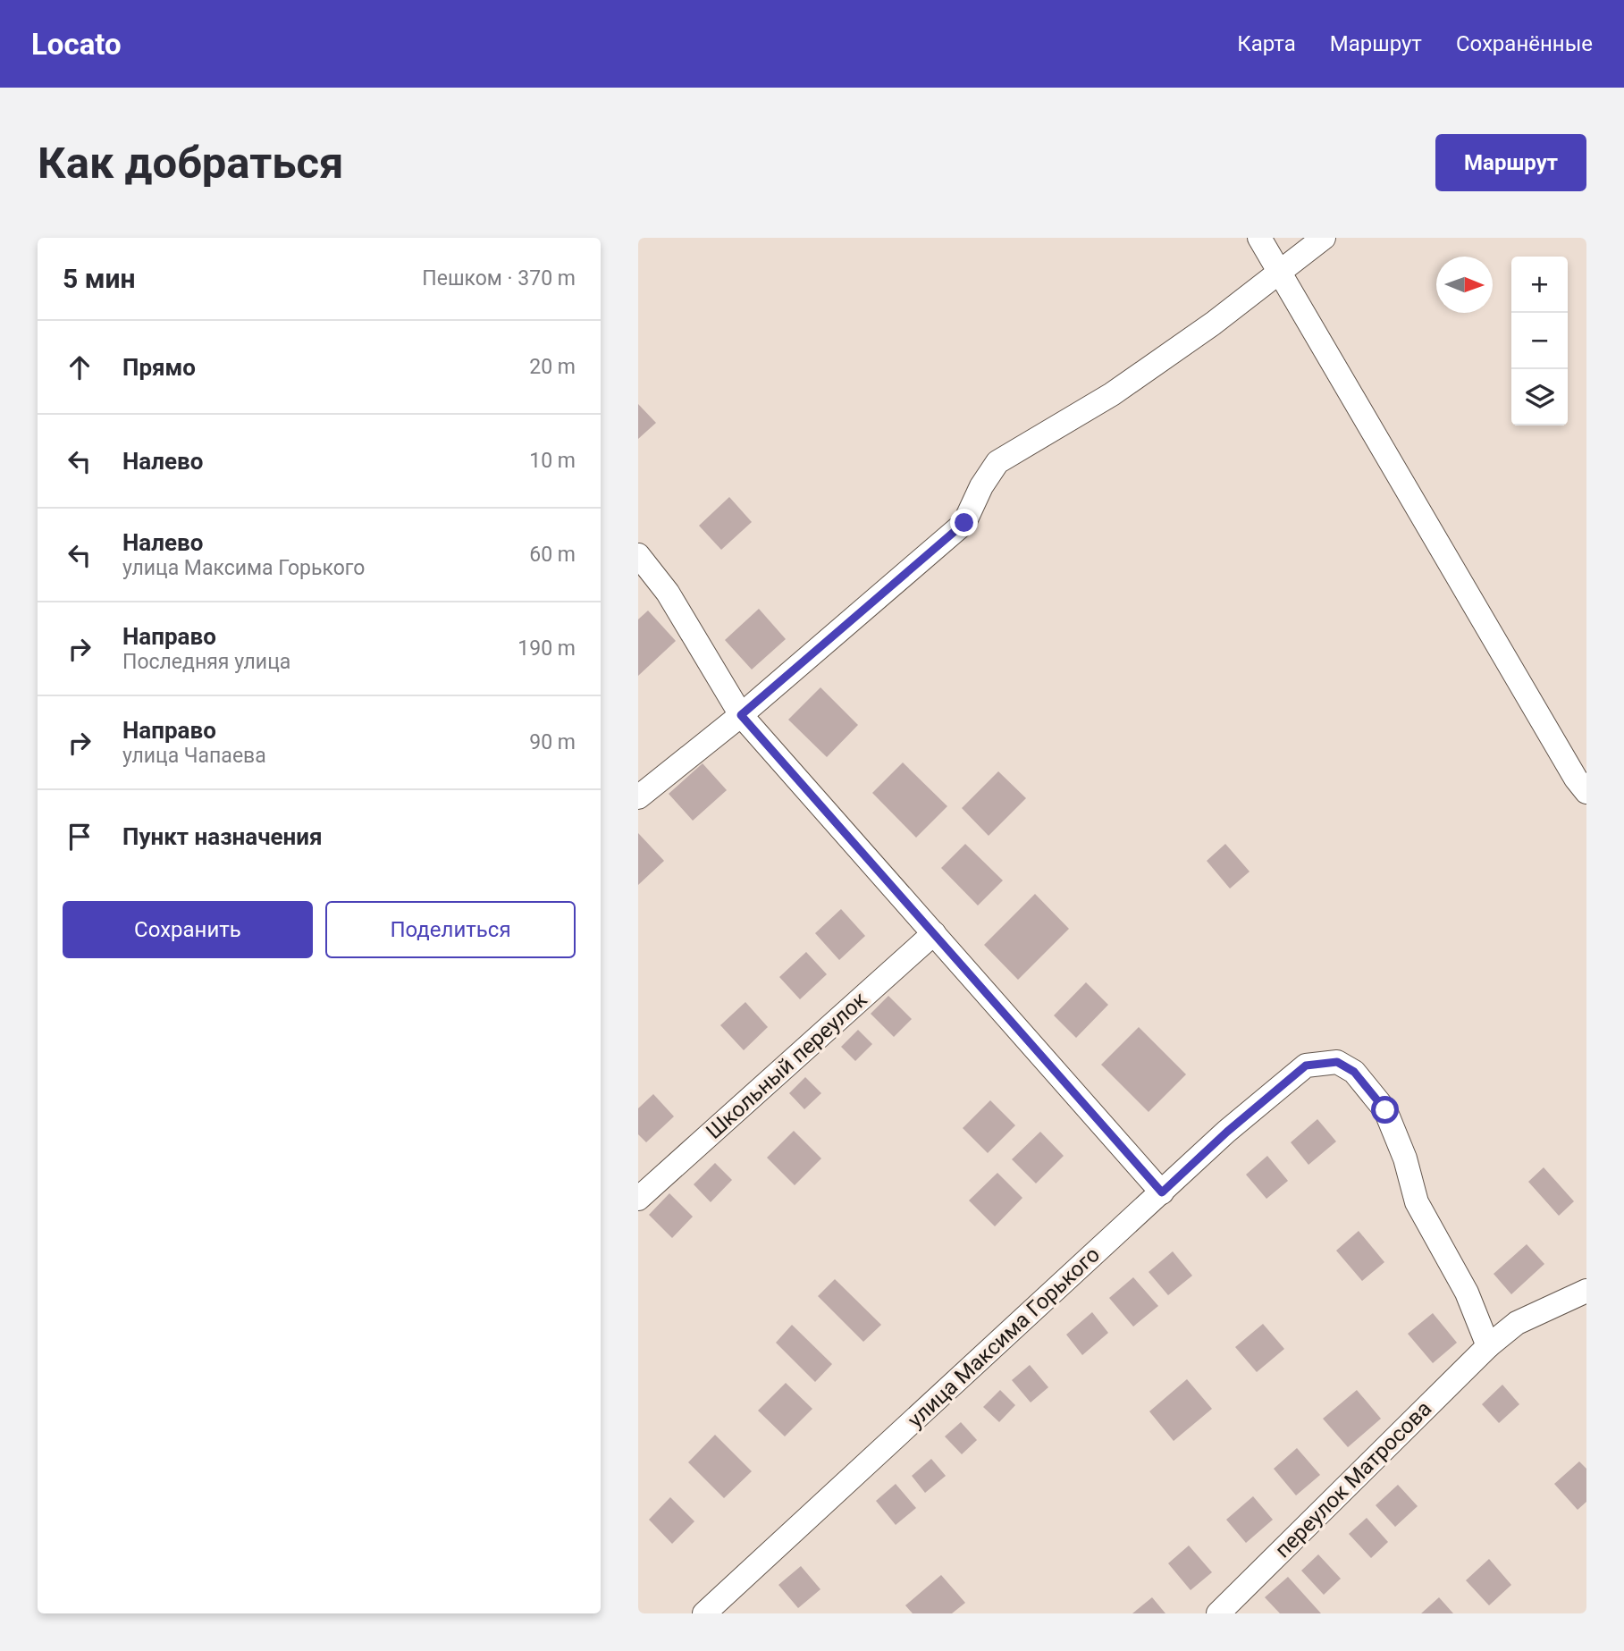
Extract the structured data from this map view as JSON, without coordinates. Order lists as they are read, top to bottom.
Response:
{
  "streets": {
    "street": ["Школьный переулок", "улица Максима Горького", "переулок Матросова"]
  },
  "crossings": [
    ["улица Максима Горького", "переулок Матросова"]
  ],
  "north": "right",
  "page": {
    "header": "Locato",
    "nav": ["Карта", "Маршрут", "Сохранённые"],
    "buttons": [
      "Маршрут",
      ["Сохранить", "Поделиться"]
    ],
    "title": "Как добраться",
    "heading": ["5 мин", "Пешком · 370 m"],
    "map_buttons": ["+", "−"],
    "list": [
      ["Прямо", "20 m"],
      ["Налево", "10 m"],
      ["Налево", "улица Максима Горького", "60 m"],
      ["Направо", "Последняя улица", "190 m"],
      ["Направо", "улица Чапаева", "90 m"],
      "Пункт назначения"
    ]
  }
}
